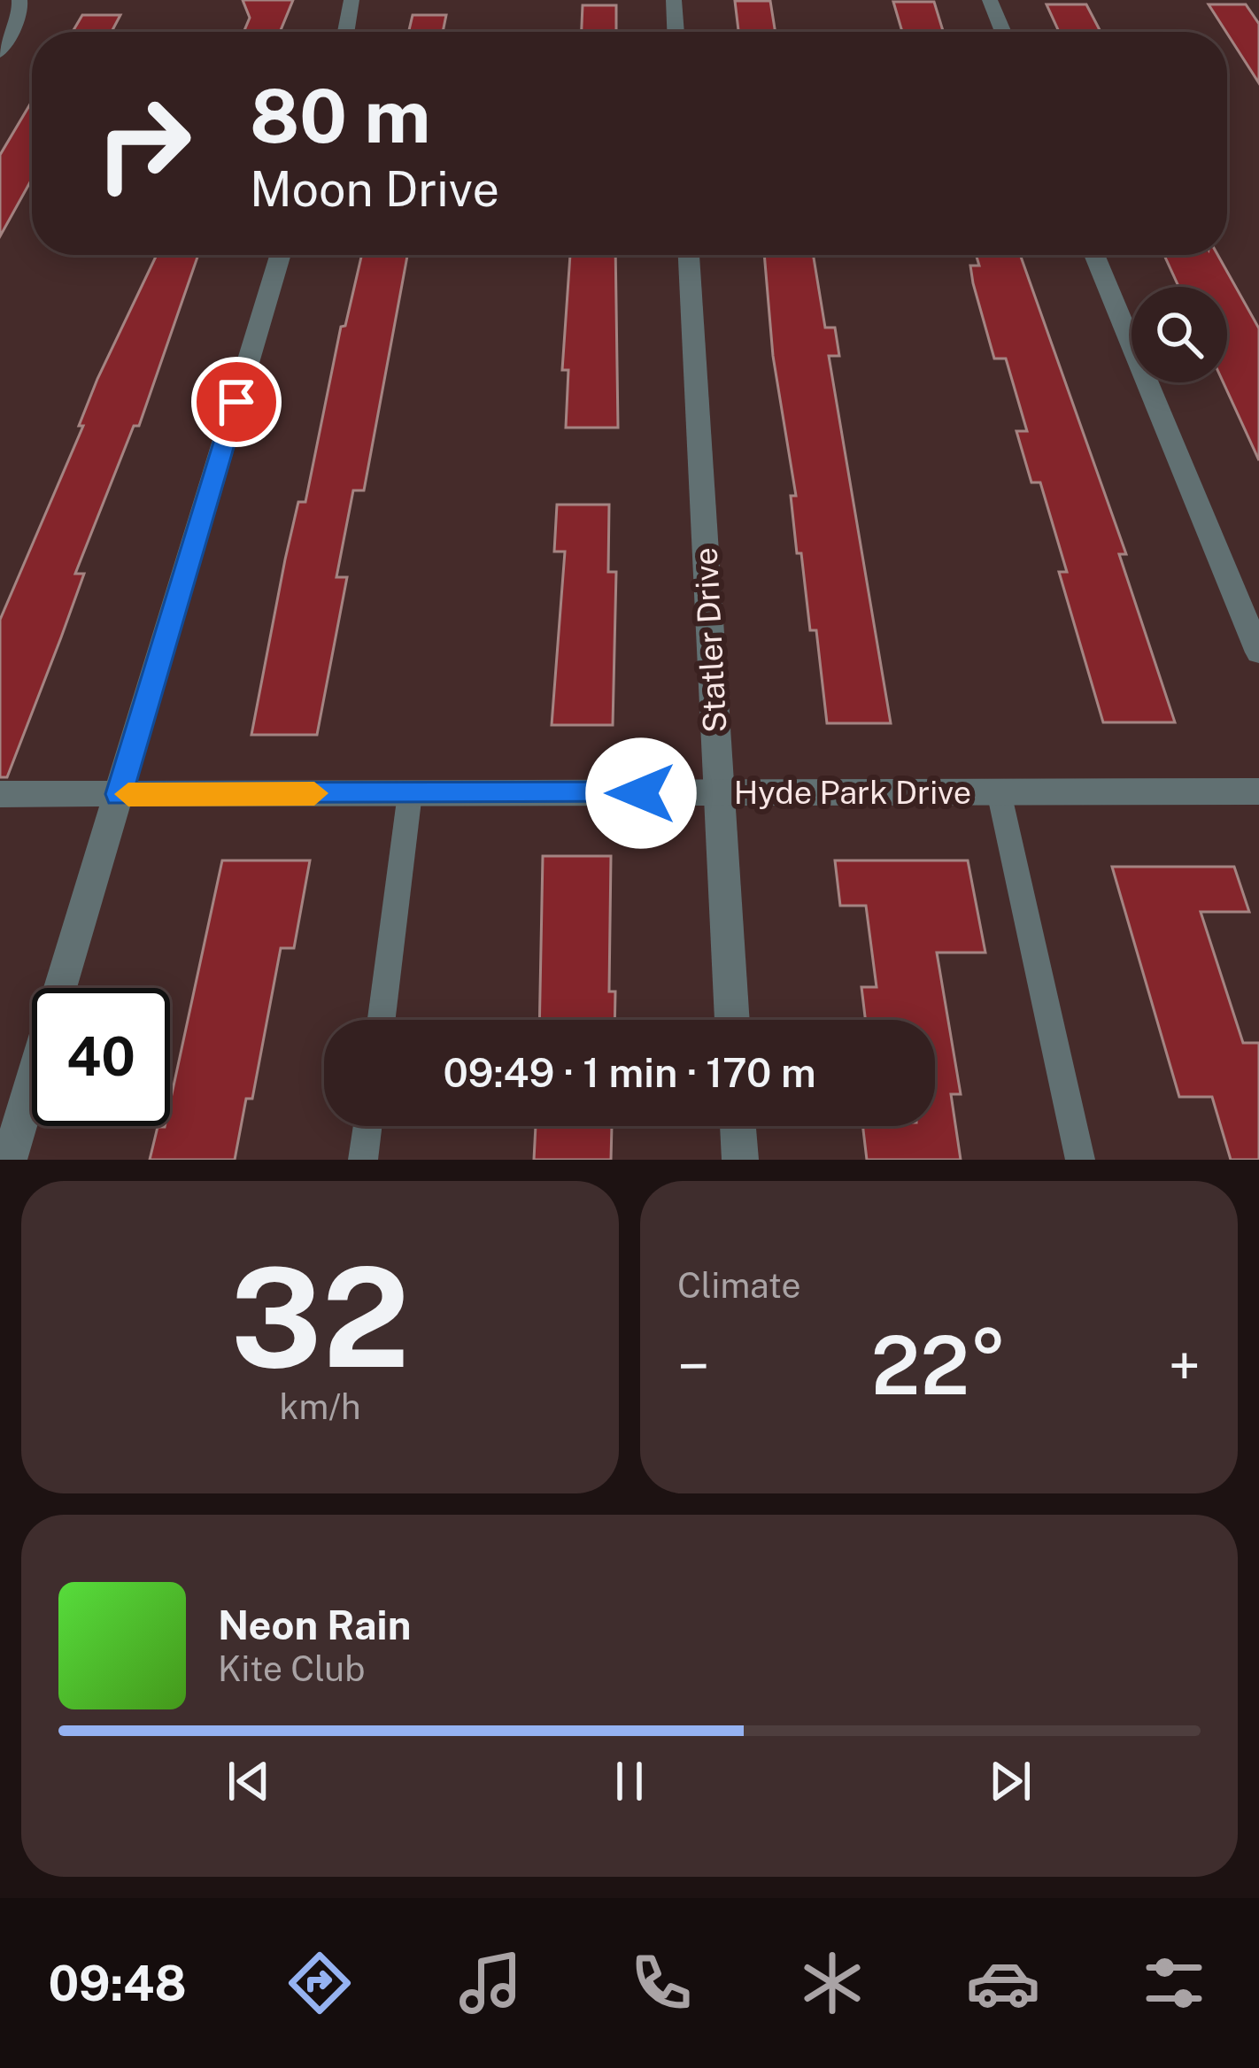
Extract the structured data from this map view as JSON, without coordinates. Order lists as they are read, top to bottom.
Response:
{
  "streets": {
    "street": ["Statler Drive", "Hyde Park Drive"]
  },
  "crossings": [
    ["Statler Drive", "Hyde Park Drive"]
  ],
  "page": {
    "turn": ["80 m", "Moon Drive"],
    "limit": "40",
    "trip": "09:49 · 1 min · 170 m",
    "tile": [
      ["32", "km/h"],
      "Climate"
    ],
    "heat": ["−", "22°", "+"],
    "song": ["Neon Rain", "Kite Club"],
    "tabs": "09:48"
  }
}
